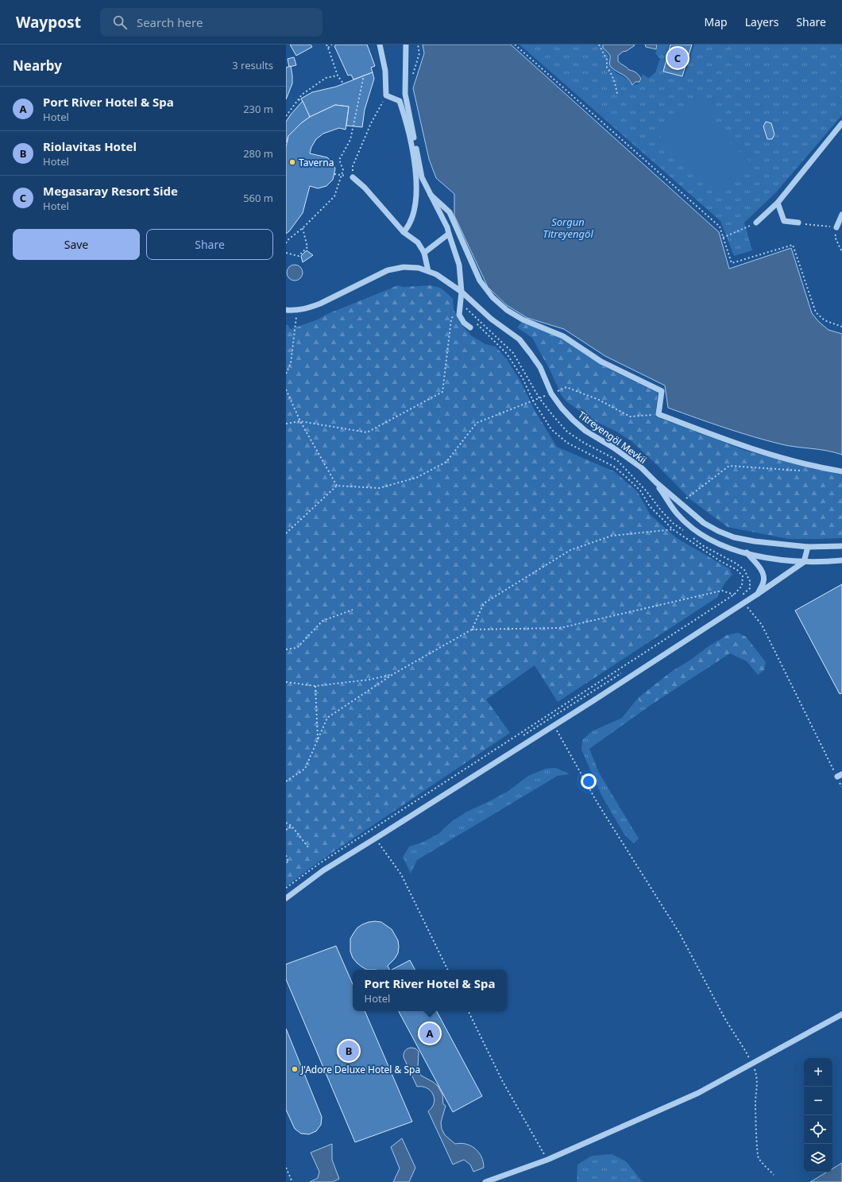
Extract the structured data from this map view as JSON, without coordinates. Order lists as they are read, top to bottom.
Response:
{
  "streets": {
    "street": ["Titreyengöl Mevkii"]
  },
  "water": ["Sorgun Titreyengöl"],
  "places": ["Taverna", "J'Adore Deluxe Hotel & Spa"],
  "page": {
    "header": "Waypost",
    "search": "Search here",
    "nav": ["Map", "Layers", "Share"],
    "heading": ["Nearby", "3 results"],
    "pins": ["C", "A", "B"],
    "list": [
      {
        "mark": "A",
        "name": "Port River Hotel & Spa",
        "note": "Hotel",
        "value": "230 m"
      },
      {
        "mark": "B",
        "name": "Riolavitas Hotel",
        "note": "Hotel",
        "value": "280 m"
      },
      {
        "mark": "C",
        "name": "Megasaray Resort Side",
        "note": "Hotel",
        "value": "560 m"
      }
    ],
    "buttons": ["Save", "Share"],
    "popup": ["Port River Hotel & Spa", "Hotel"],
    "map_buttons": ["+", "−"]
  }
}
